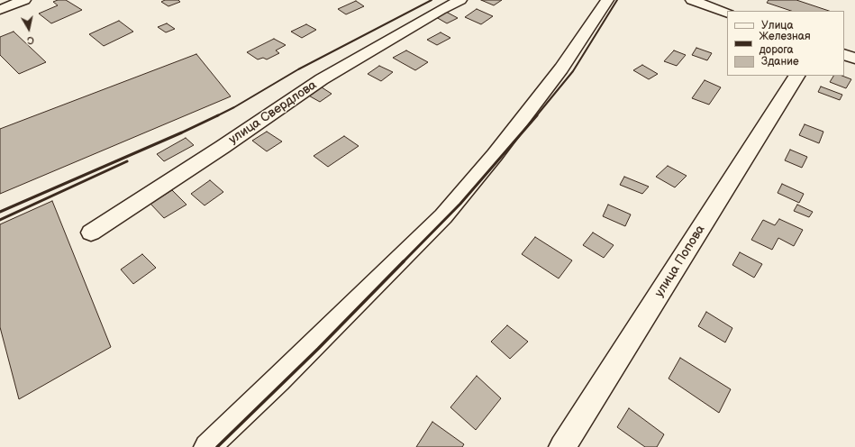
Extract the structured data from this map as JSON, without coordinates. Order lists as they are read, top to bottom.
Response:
{
  "streets": {
    "street": ["улица Свердлова", "улица Попова"]
  },
  "legend": ["Улица", "Железная дорога", "Здание"],
  "north": "bottom"
}
